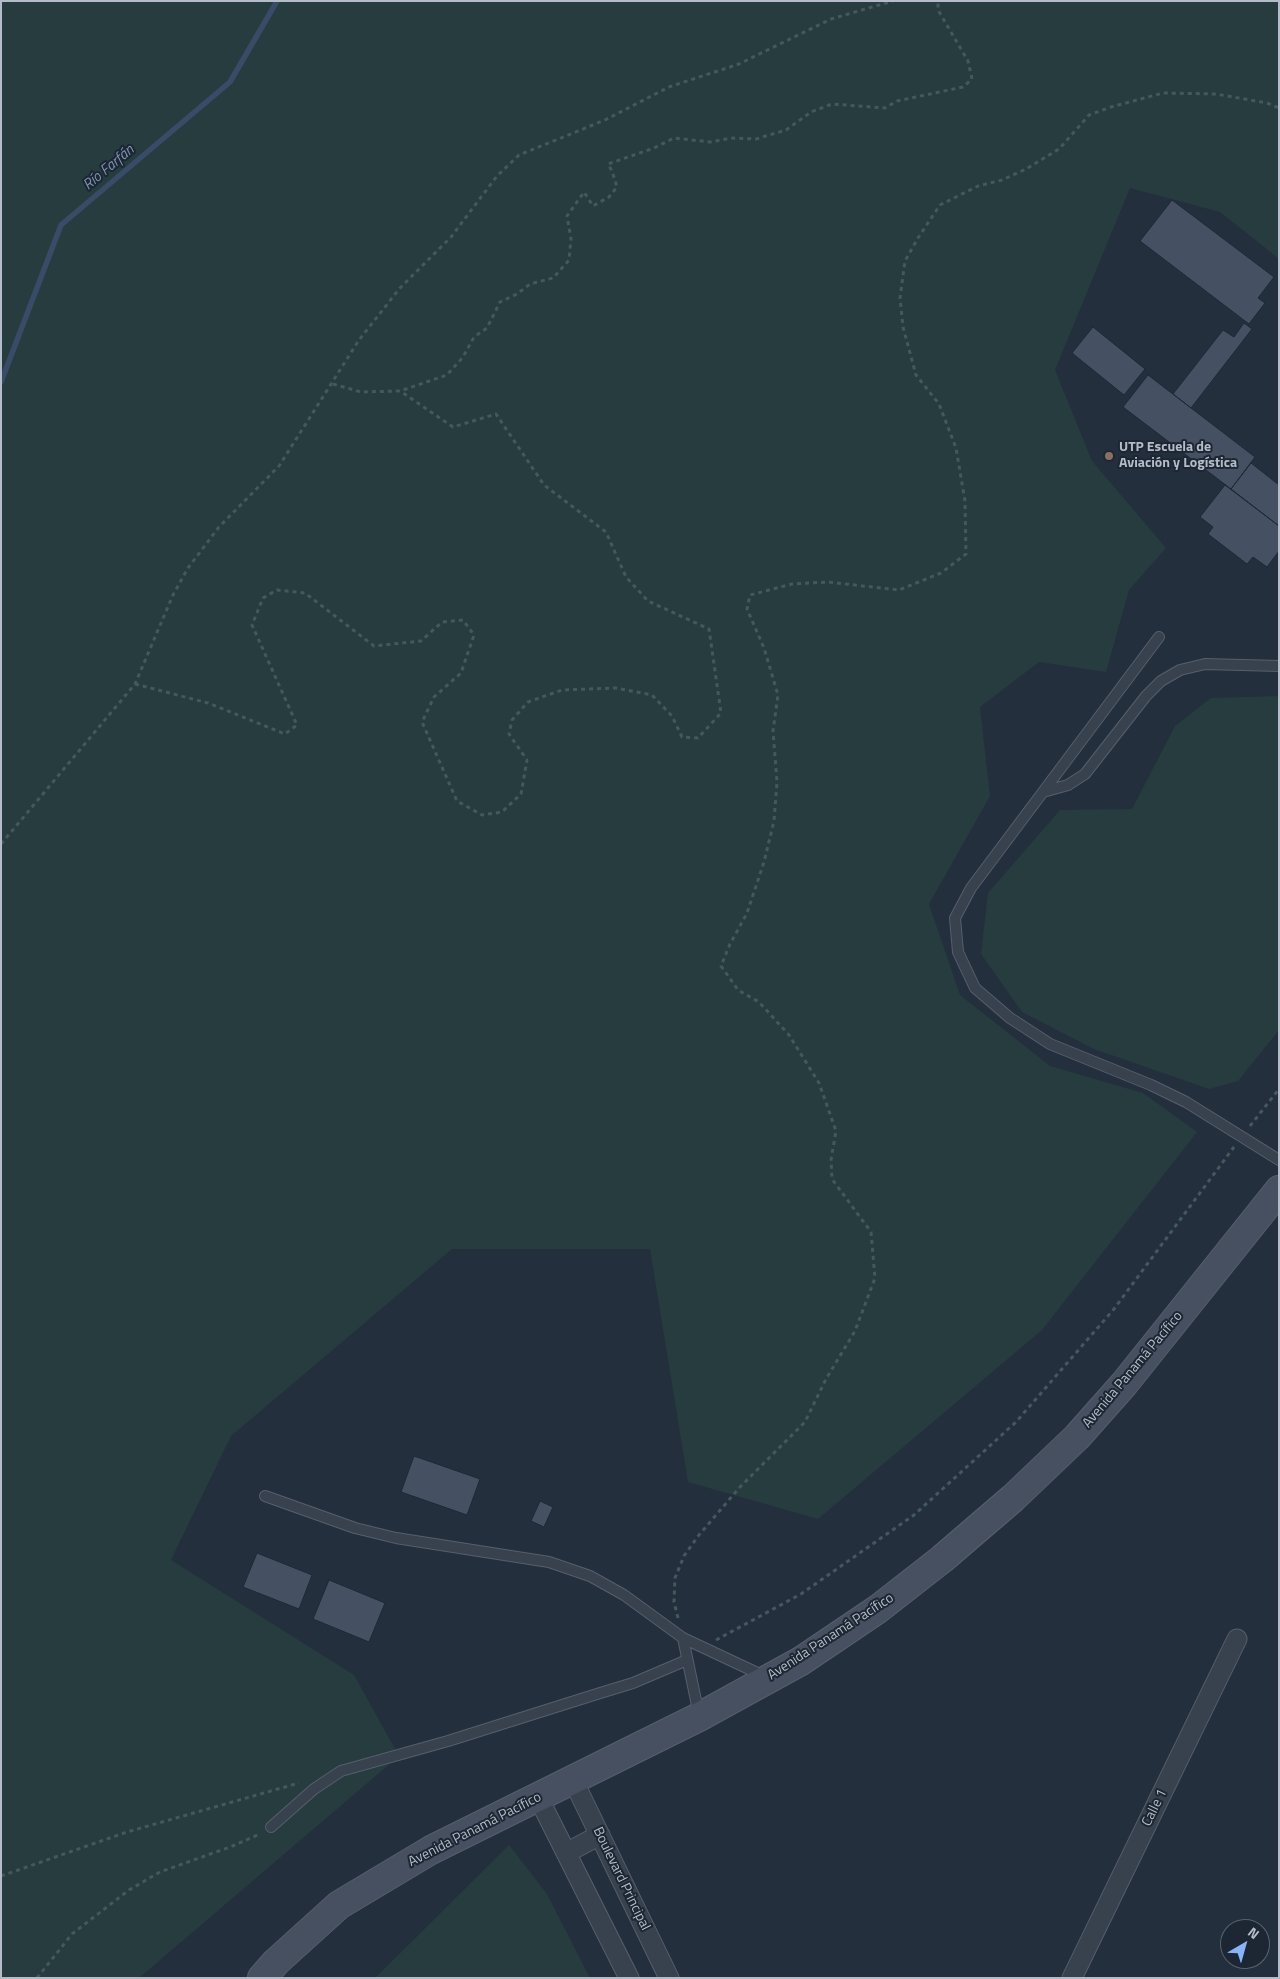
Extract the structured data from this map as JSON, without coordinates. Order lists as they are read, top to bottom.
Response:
{
  "streets": {
    "main road": ["Avenida Panamá Pacífico"],
    "street": ["Calle 1", "Boulevard Principal"]
  },
  "crossings": [
    ["Avenida Panamá Pacífico", "Boulevard Principal"]
  ],
  "water": ["Río Farfán"],
  "places": ["UTP Escuela de Aviación y Logística"],
  "north": "top right"
}
